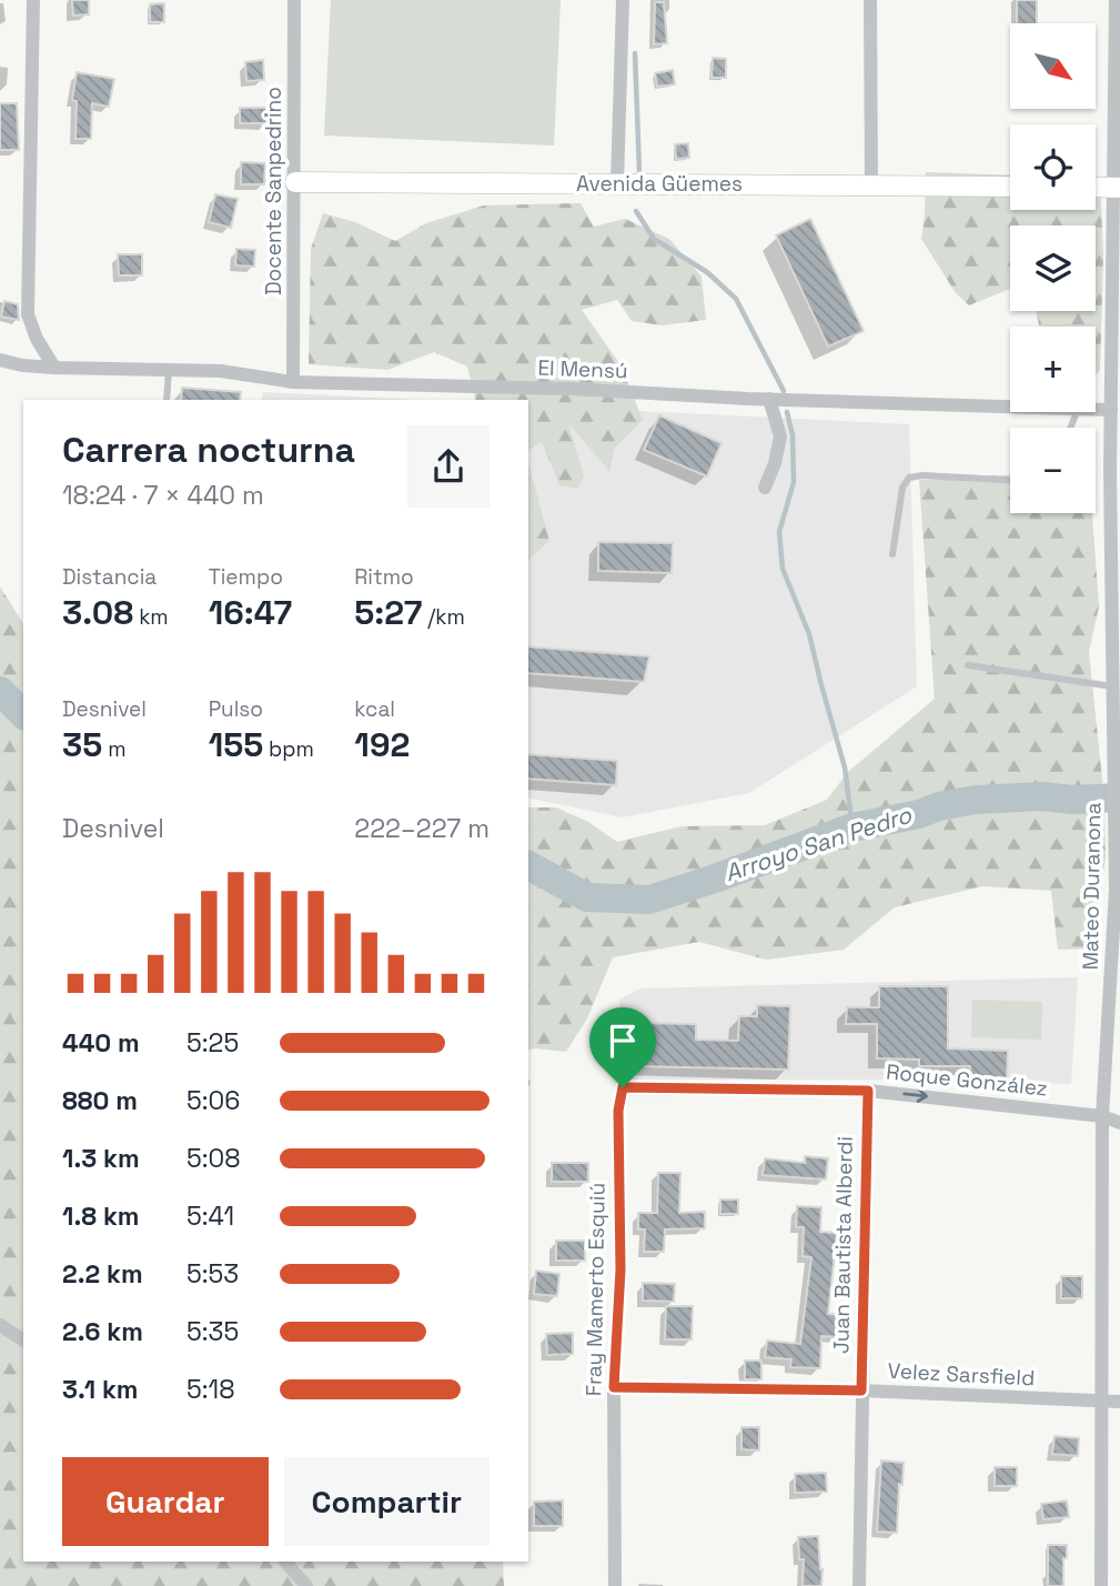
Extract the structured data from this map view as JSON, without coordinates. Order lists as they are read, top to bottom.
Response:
{
  "streets": {
    "main road": ["Avenida Güemes"],
    "street": [
      "Docente Sanpedrino",
      "El Mensú",
      "Mateo Duranona",
      "Roque González",
      "Juan Bautista Alberdi",
      "Fray Mamerto Esquiú",
      "Velez Sarsfield"
    ]
  },
  "crossings": [
    ["Avenida Güemes", "Docente Sanpedrino"],
    ["Docente Sanpedrino", "El Mensú"],
    ["El Mensú", "Mateo Duranona"],
    ["Mateo Duranona", "Roque González"],
    ["Mateo Duranona", "Velez Sarsfield"],
    ["Roque González", "Juan Bautista Alberdi"],
    ["Roque González", "Fray Mamerto Esquiú"],
    ["Juan Bautista Alberdi", "Velez Sarsfield"],
    ["Fray Mamerto Esquiú", "Velez Sarsfield"]
  ],
  "one_way": ["Roque González"],
  "water": ["Arroyo San Pedro"],
  "north": "bottom right",
  "page": {
    "map_buttons": ["+", "−"],
    "heading": ["Carrera nocturna", "18:24 · 7 × 440 m"],
    "stats": [
      ["Distancia", "3.08 km"],
      ["Tiempo", "16:47"],
      ["Ritmo", "5:27 /km"],
      ["Desnivel", "35 m"],
      ["Pulso", "155 bpm"],
      ["kcal", "192"]
    ],
    "chart": ["Desnivel", "222–227 m"],
    "list": [
      {
        "name": "440 m",
        "note": "5:25"
      },
      {
        "name": "880 m",
        "note": "5:06"
      },
      {
        "name": "1.3 km",
        "note": "5:08"
      },
      {
        "name": "1.8 km",
        "note": "5:41"
      },
      {
        "name": "2.2 km",
        "note": "5:53"
      },
      {
        "name": "2.6 km",
        "note": "5:35"
      },
      {
        "name": "3.1 km",
        "note": "5:18"
      }
    ],
    "buttons": ["Guardar", "Compartir"]
  }
}
